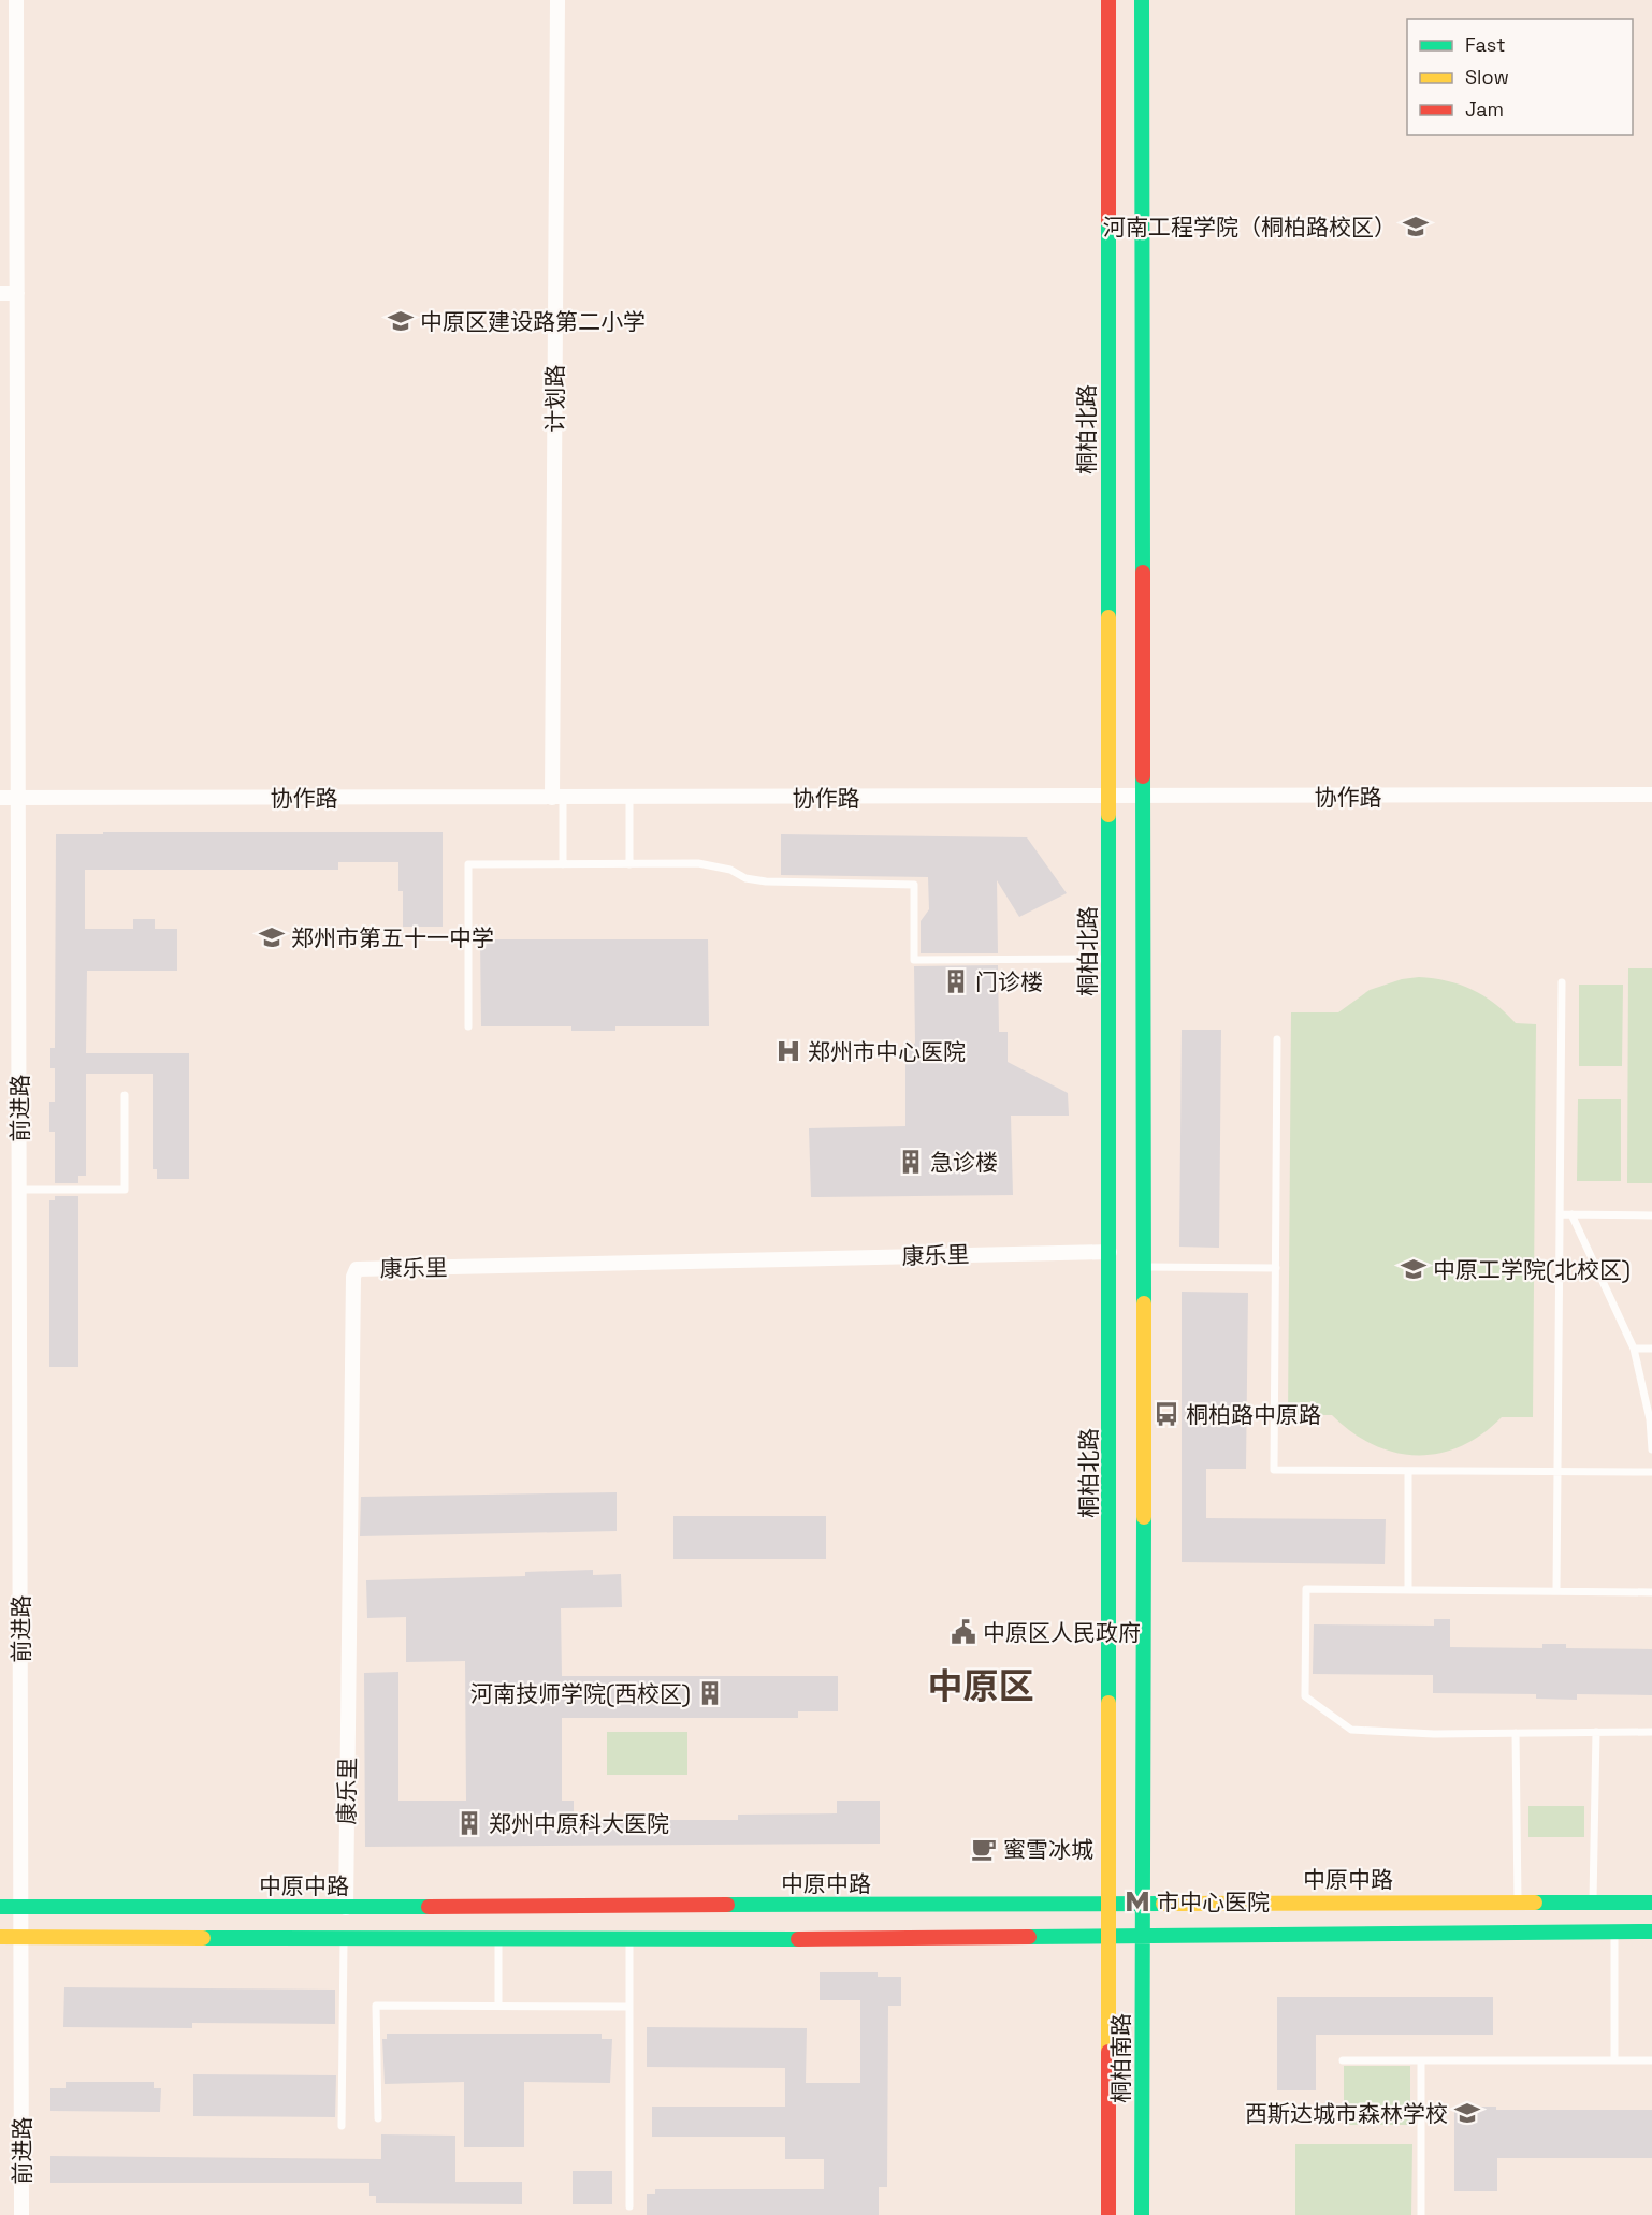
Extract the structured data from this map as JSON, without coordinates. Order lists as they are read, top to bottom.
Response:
{
  "streets": {
    "main road": ["桐柏北路", "中原中路", "桐柏南路"],
    "street": [
      "计划路",
      "协作路",
      "前进路",
      "康乐里"
    ]
  },
  "crossings": [
    ["计划路", "协作路"],
    ["桐柏北路", "协作路"],
    ["桐柏北路", "康乐里"],
    ["桐柏北路", "中原中路"],
    ["桐柏北路", "桐柏南路"],
    ["协作路", "前进路"],
    ["前进路", "中原中路"],
    ["康乐里", "中原中路"],
    ["中原中路", "桐柏南路"]
  ],
  "districts": ["中原区"],
  "places": {
    "school or university": [
      "河南工程学院（桐柏路校区）",
      "中原区建设路第二小学",
      "郑州市第五十一中学",
      "中原工学院(北校区)",
      "西斯达城市森林学校"
    ],
    "building": [
      "门诊楼",
      "急诊楼",
      "河南技师学院(西校区)",
      "郑州中原科大医院"
    ],
    "hospital": ["郑州市中心医院"],
    "bus stop": ["桐柏路中原路"],
    "public building": ["中原区人民政府"],
    "cafe": ["蜜雪冰城"],
    "metro station": ["市中心医院"]
  },
  "legend": ["Fast", "Slow", "Jam"]
}
